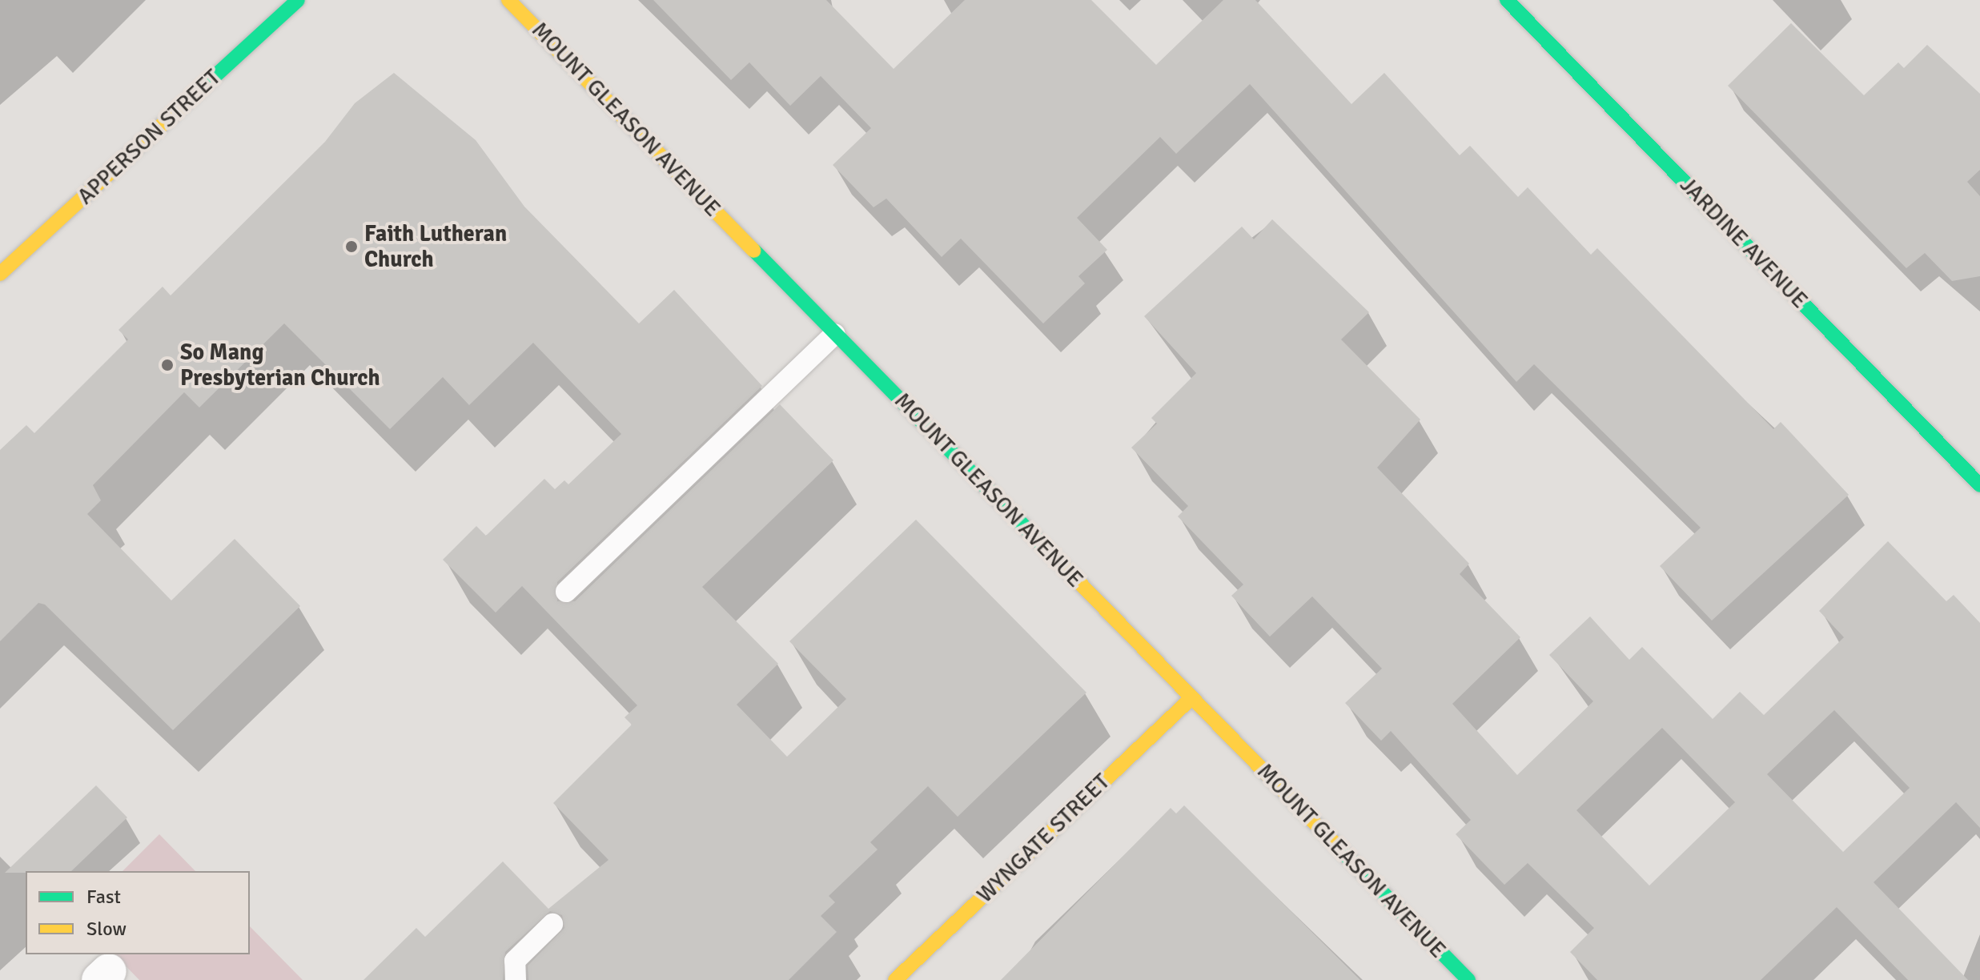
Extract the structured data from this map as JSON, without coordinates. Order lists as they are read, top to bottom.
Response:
{
  "streets": {
    "street": [
      "MOUNT GLEASON AVENUE",
      "APPERSON STREET",
      "JARDINE AVENUE",
      "WYNGATE STREET"
    ]
  },
  "crossings": [
    ["MOUNT GLEASON AVENUE", "WYNGATE STREET"]
  ],
  "places": ["Faith Lutheran Church", "So Mang Presbyterian Church"],
  "legend": ["Fast", "Slow"]
}
